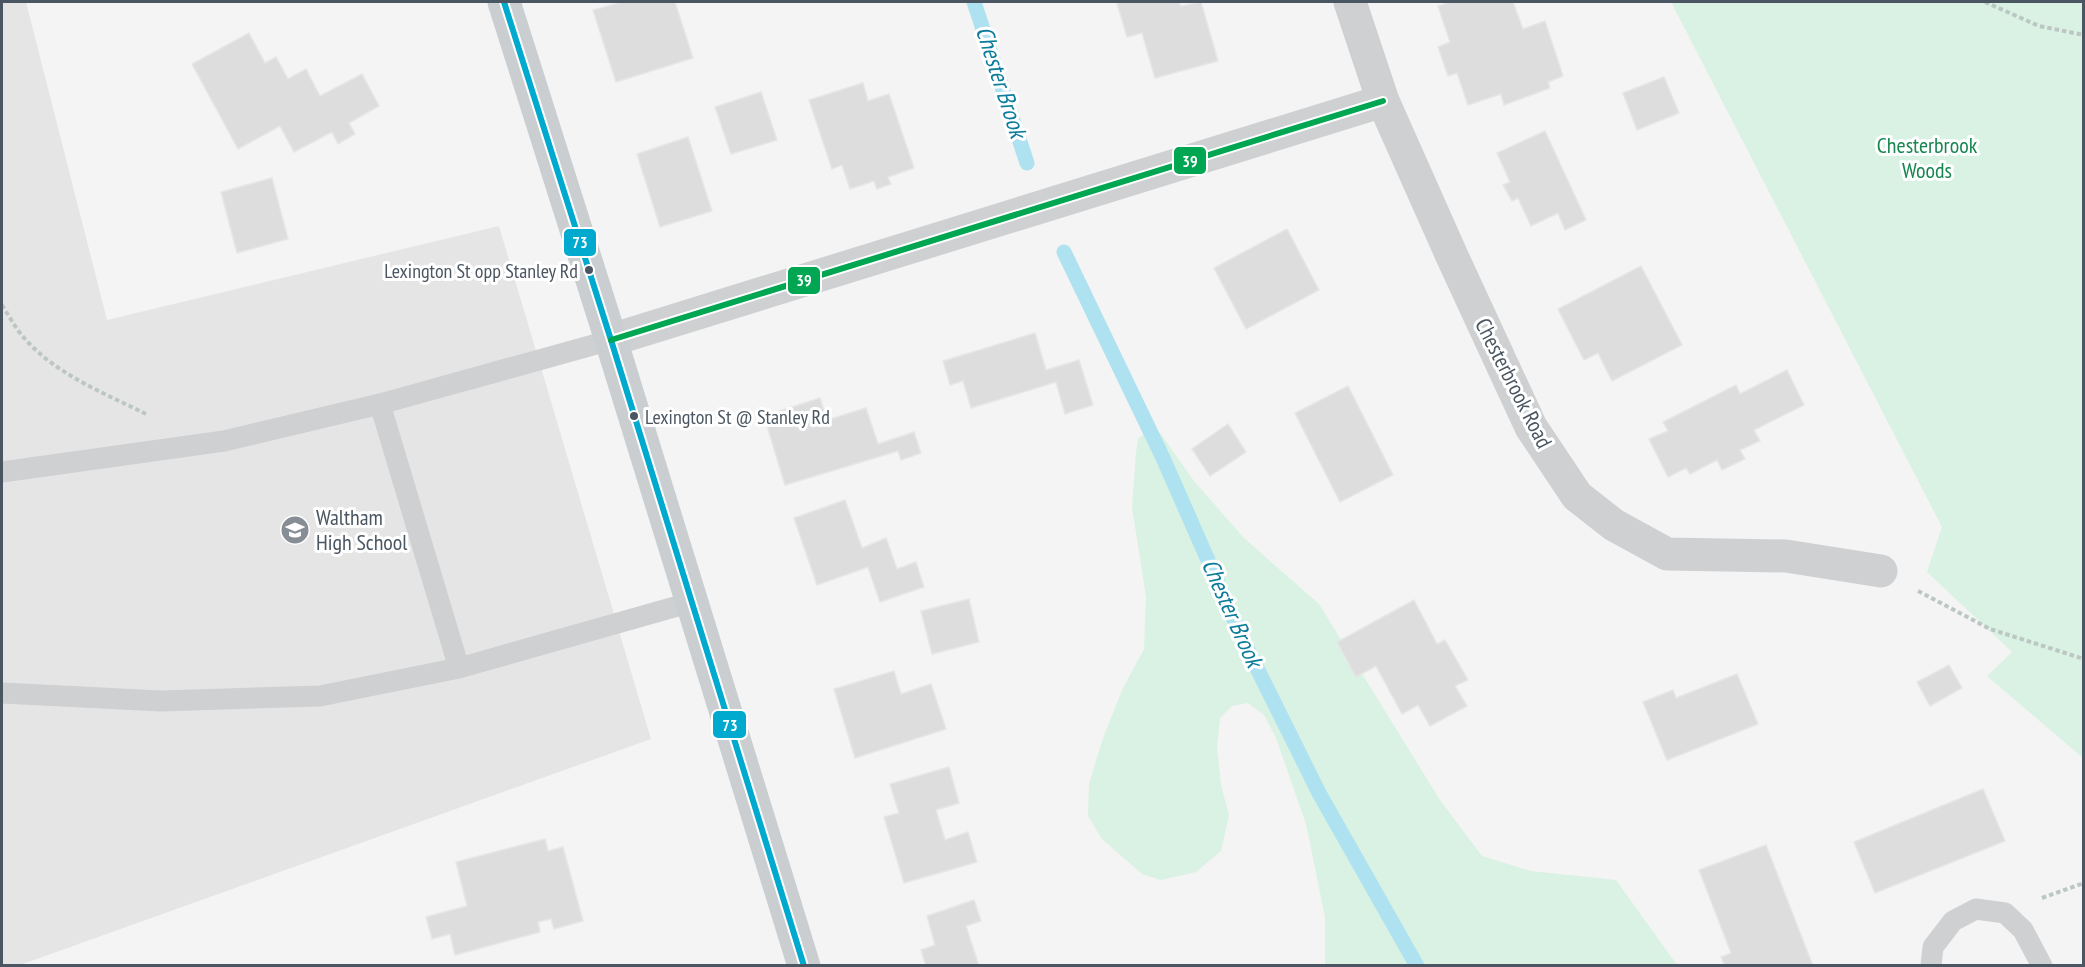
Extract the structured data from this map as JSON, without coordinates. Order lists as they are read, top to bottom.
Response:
{
  "streets": {
    "street": ["Chesterbrook Road"]
  },
  "water": ["Chester Brook"],
  "parks": ["Chesterbrook Woods"],
  "places": {
    "other": ["Lexington St opp Stanley Rd", "Lexington St @ Stanley Rd"],
    "school or university": ["Waltham High School"]
  },
  "lines": ["transit line 73", "transit line 39"]
}
